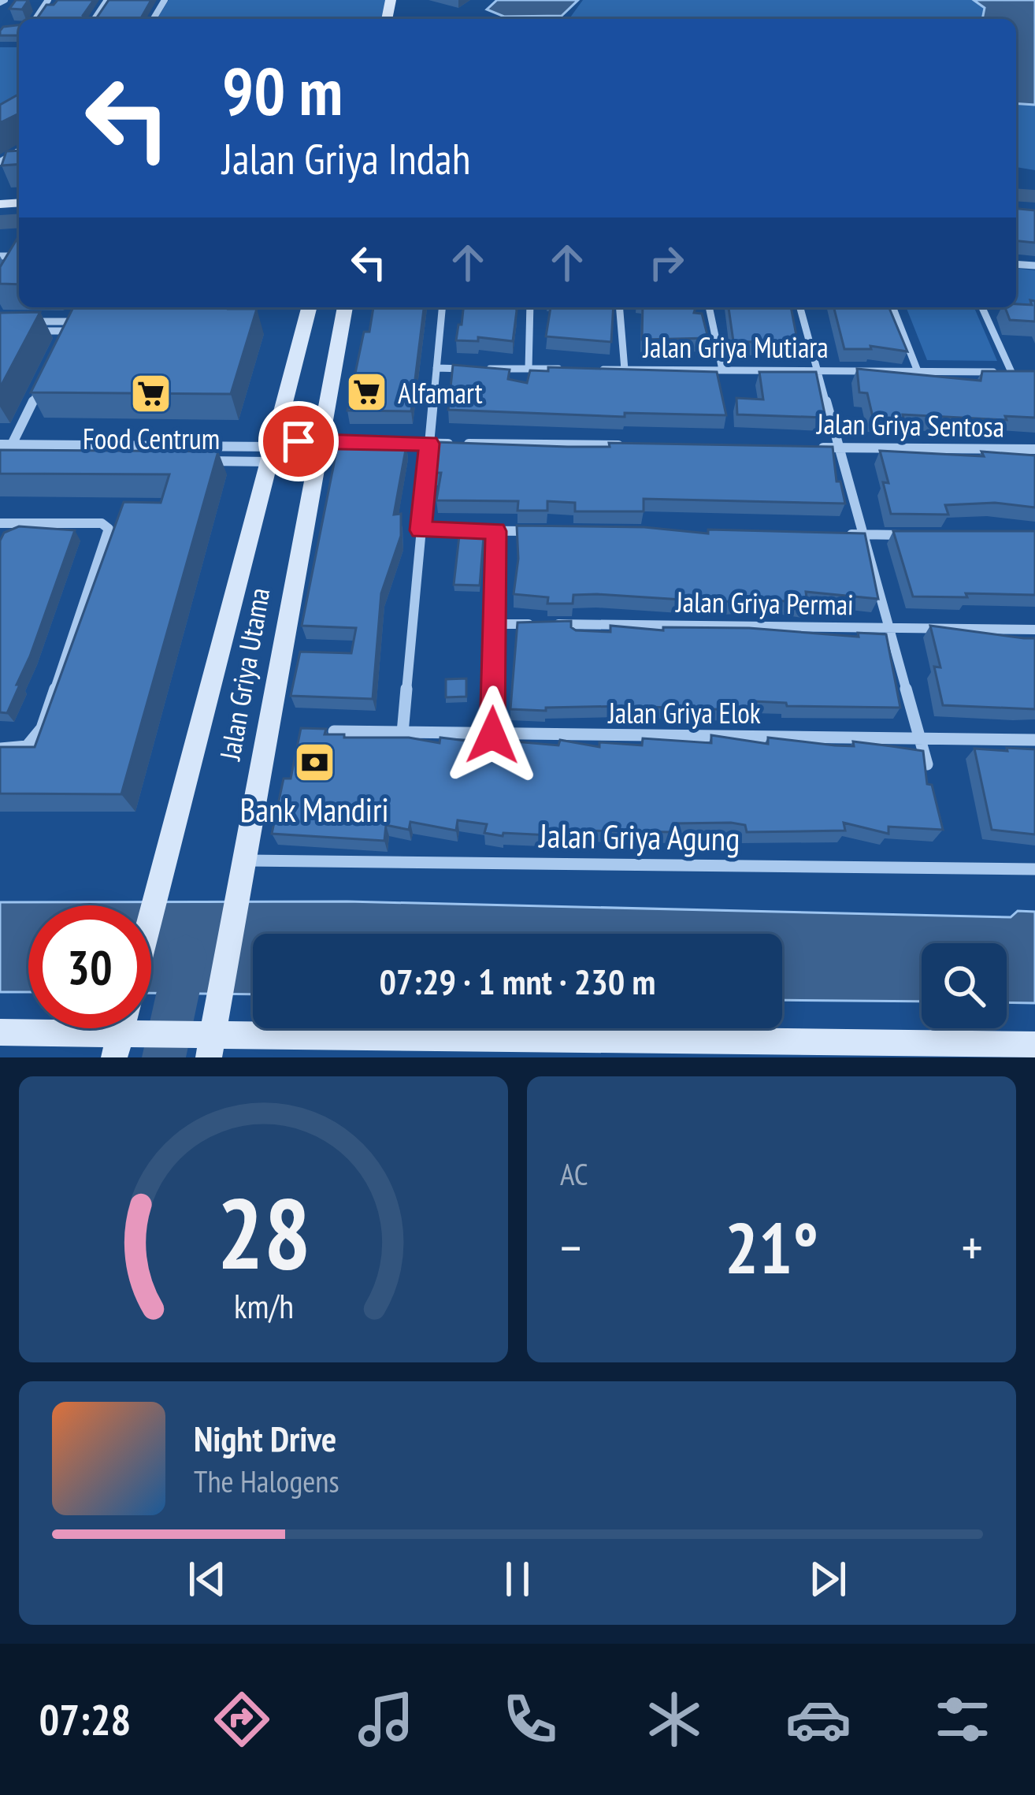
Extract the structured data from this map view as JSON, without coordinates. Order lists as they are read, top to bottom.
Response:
{
  "streets": {
    "main road": ["Jalan Griya Utama"],
    "street": [
      "Jalan Griya Mutiara",
      "Jalan Griya Sentosa",
      "Jalan Griya Permai",
      "Jalan Griya Elok",
      "Jalan Griya Agung"
    ]
  },
  "crossings": [
    ["Jalan Griya Utama", "Jalan Griya Agung"]
  ],
  "places": {
    "supermarket": ["Alfamart", "Food Centrum"],
    "bank": ["Bank Mandiri"]
  },
  "page": {
    "turn": ["90 m", "Jalan Griya Indah"],
    "limit": "30",
    "trip": "07:29 · 1 mnt · 230 m",
    "tile": "AC",
    "heat": ["−", "21°", "+"],
    "song": ["Night Drive", "The Halogens"],
    "tabs": "07:28",
    "gauge": ["28", "km/h"]
  }
}
